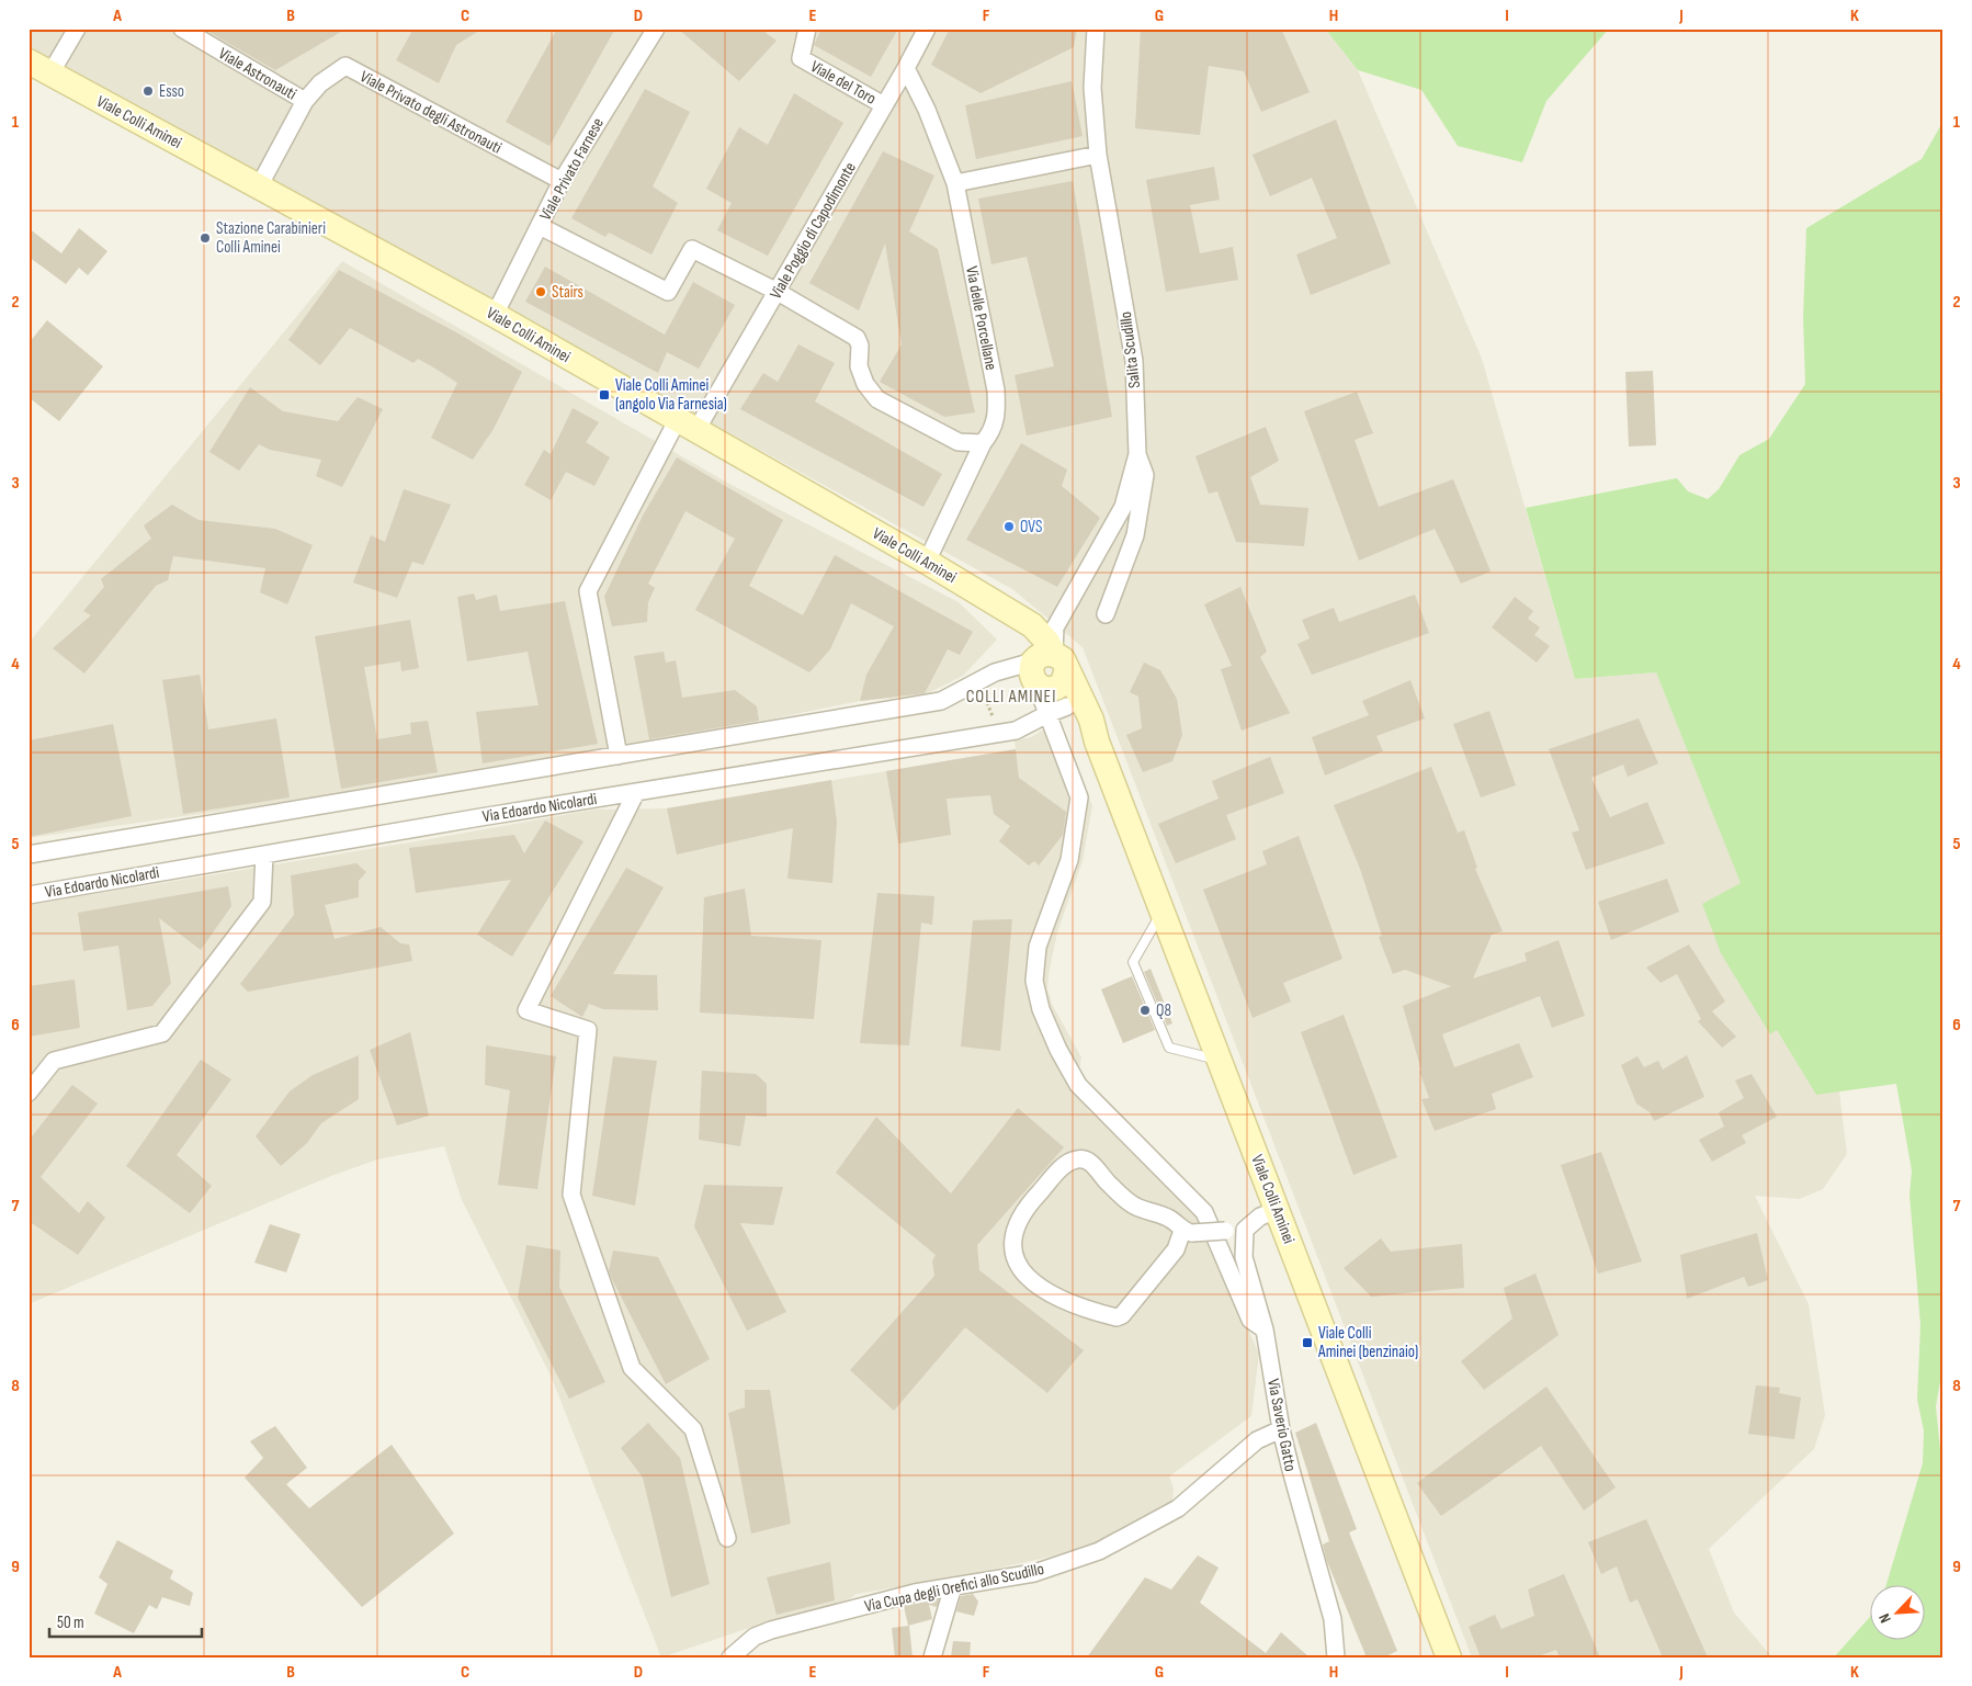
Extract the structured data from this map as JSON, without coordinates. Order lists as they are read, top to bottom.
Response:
{
  "streets": {
    "main road": ["Viale Colli Aminei"],
    "street": [
      "Viale Astronauti",
      "Viale del Toro",
      "Viale Privato degli Astronauti",
      "Viale Privato Farnese",
      "Viale Poggio di Capodimonte",
      "Via delle Porcellane",
      "Salita Scudillo",
      "Via Edoardo Nicolardi",
      "Via Saverio Gatto",
      "Via Cupa degli Orefici allo Scudillo"
    ]
  },
  "crossings": [
    ["Viale Astronauti", "Viale Privato degli Astronauti"],
    ["Viale del Toro", "Viale Poggio di Capodimonte"],
    ["Viale Privato degli Astronauti", "Viale Colli Aminei"],
    ["Viale Privato degli Astronauti", "Viale Privato Farnese"],
    ["Viale Colli Aminei", "Viale Privato Farnese"],
    ["Viale Colli Aminei", "Viale Poggio di Capodimonte"],
    ["Viale Colli Aminei", "Via delle Porcellane"],
    ["Viale Colli Aminei", "Salita Scudillo"],
    ["Viale Colli Aminei", "Via Edoardo Nicolardi"],
    ["Viale Poggio di Capodimonte", "Via delle Porcellane"],
    ["Via Saverio Gatto", "Via Cupa degli Orefici allo Scudillo"]
  ],
  "districts": ["COLLI AMINEI"],
  "places": {
    "other": [
      "Esso",
      "Stazione Carabinieri Colli Aminei",
      "Stairs",
      "OVS",
      "Q8"
    ],
    "transit": ["Viale Colli Aminei (angolo Via Farnesia)", "Viale Colli Aminei (benzinaio)"]
  },
  "scale_bar": "50 m",
  "north": "bottom left",
  "grid": {
    "columns": [
      "A",
      "B",
      "C",
      "D",
      "E",
      "F",
      "G",
      "H",
      "I",
      "J",
      "K"
    ],
    "rows": [
      "1",
      "2",
      "3",
      "4",
      "5",
      "6",
      "7",
      "8",
      "9"
    ]
  }
}
